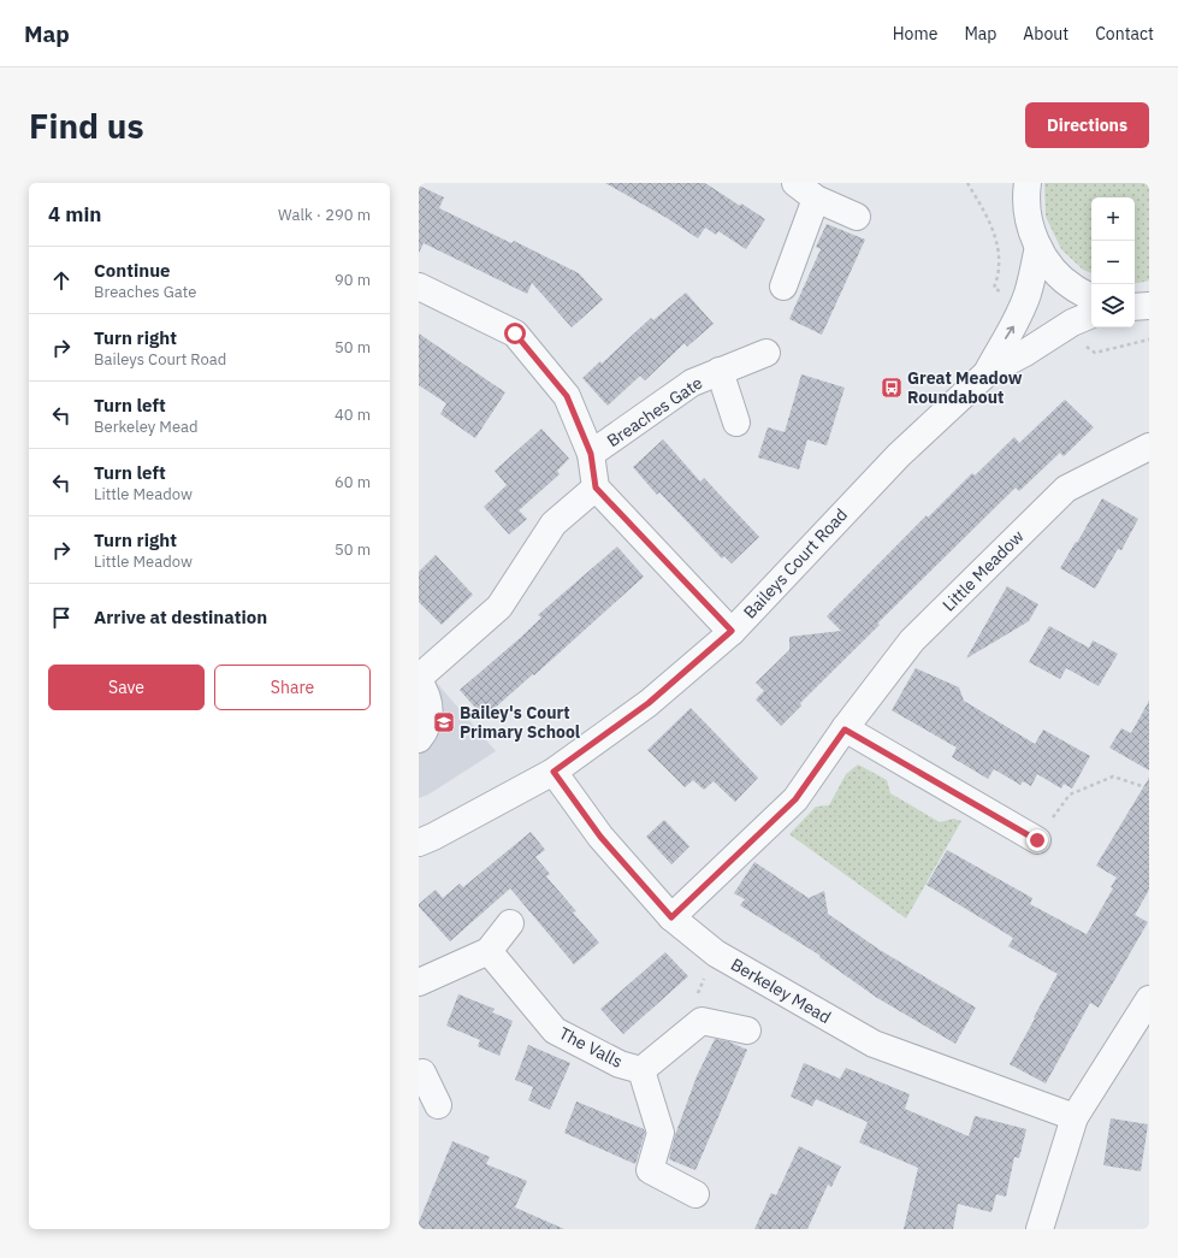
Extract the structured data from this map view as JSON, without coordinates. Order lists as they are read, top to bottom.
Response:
{
  "streets": {
    "street": [
      "Breaches Gate",
      "Baileys Court Road",
      "Little Meadow",
      "Berkeley Mead",
      "The Valls"
    ]
  },
  "crossings": [
    ["Baileys Court Road", "Berkeley Mead"],
    ["Little Meadow", "Berkeley Mead"]
  ],
  "places": {
    "bus stop": ["Great Meadow Roundabout"],
    "school or university": ["Bailey's Court Primary School"]
  },
  "page": {
    "header": "Map",
    "nav": [
      "Home",
      "Map",
      "About",
      "Contact"
    ],
    "buttons": [
      "Directions",
      ["Save", "Share"]
    ],
    "title": "Find us",
    "heading": ["4 min", "Walk · 290 m"],
    "map_buttons": ["+", "−"],
    "list": [
      ["Continue", "Breaches Gate", "90 m"],
      ["Turn right", "Baileys Court Road", "50 m"],
      ["Turn left", "Berkeley Mead", "40 m"],
      ["Turn left", "Little Meadow", "60 m"],
      ["Turn right", "Little Meadow", "50 m"],
      "Arrive at destination"
    ]
  }
}
